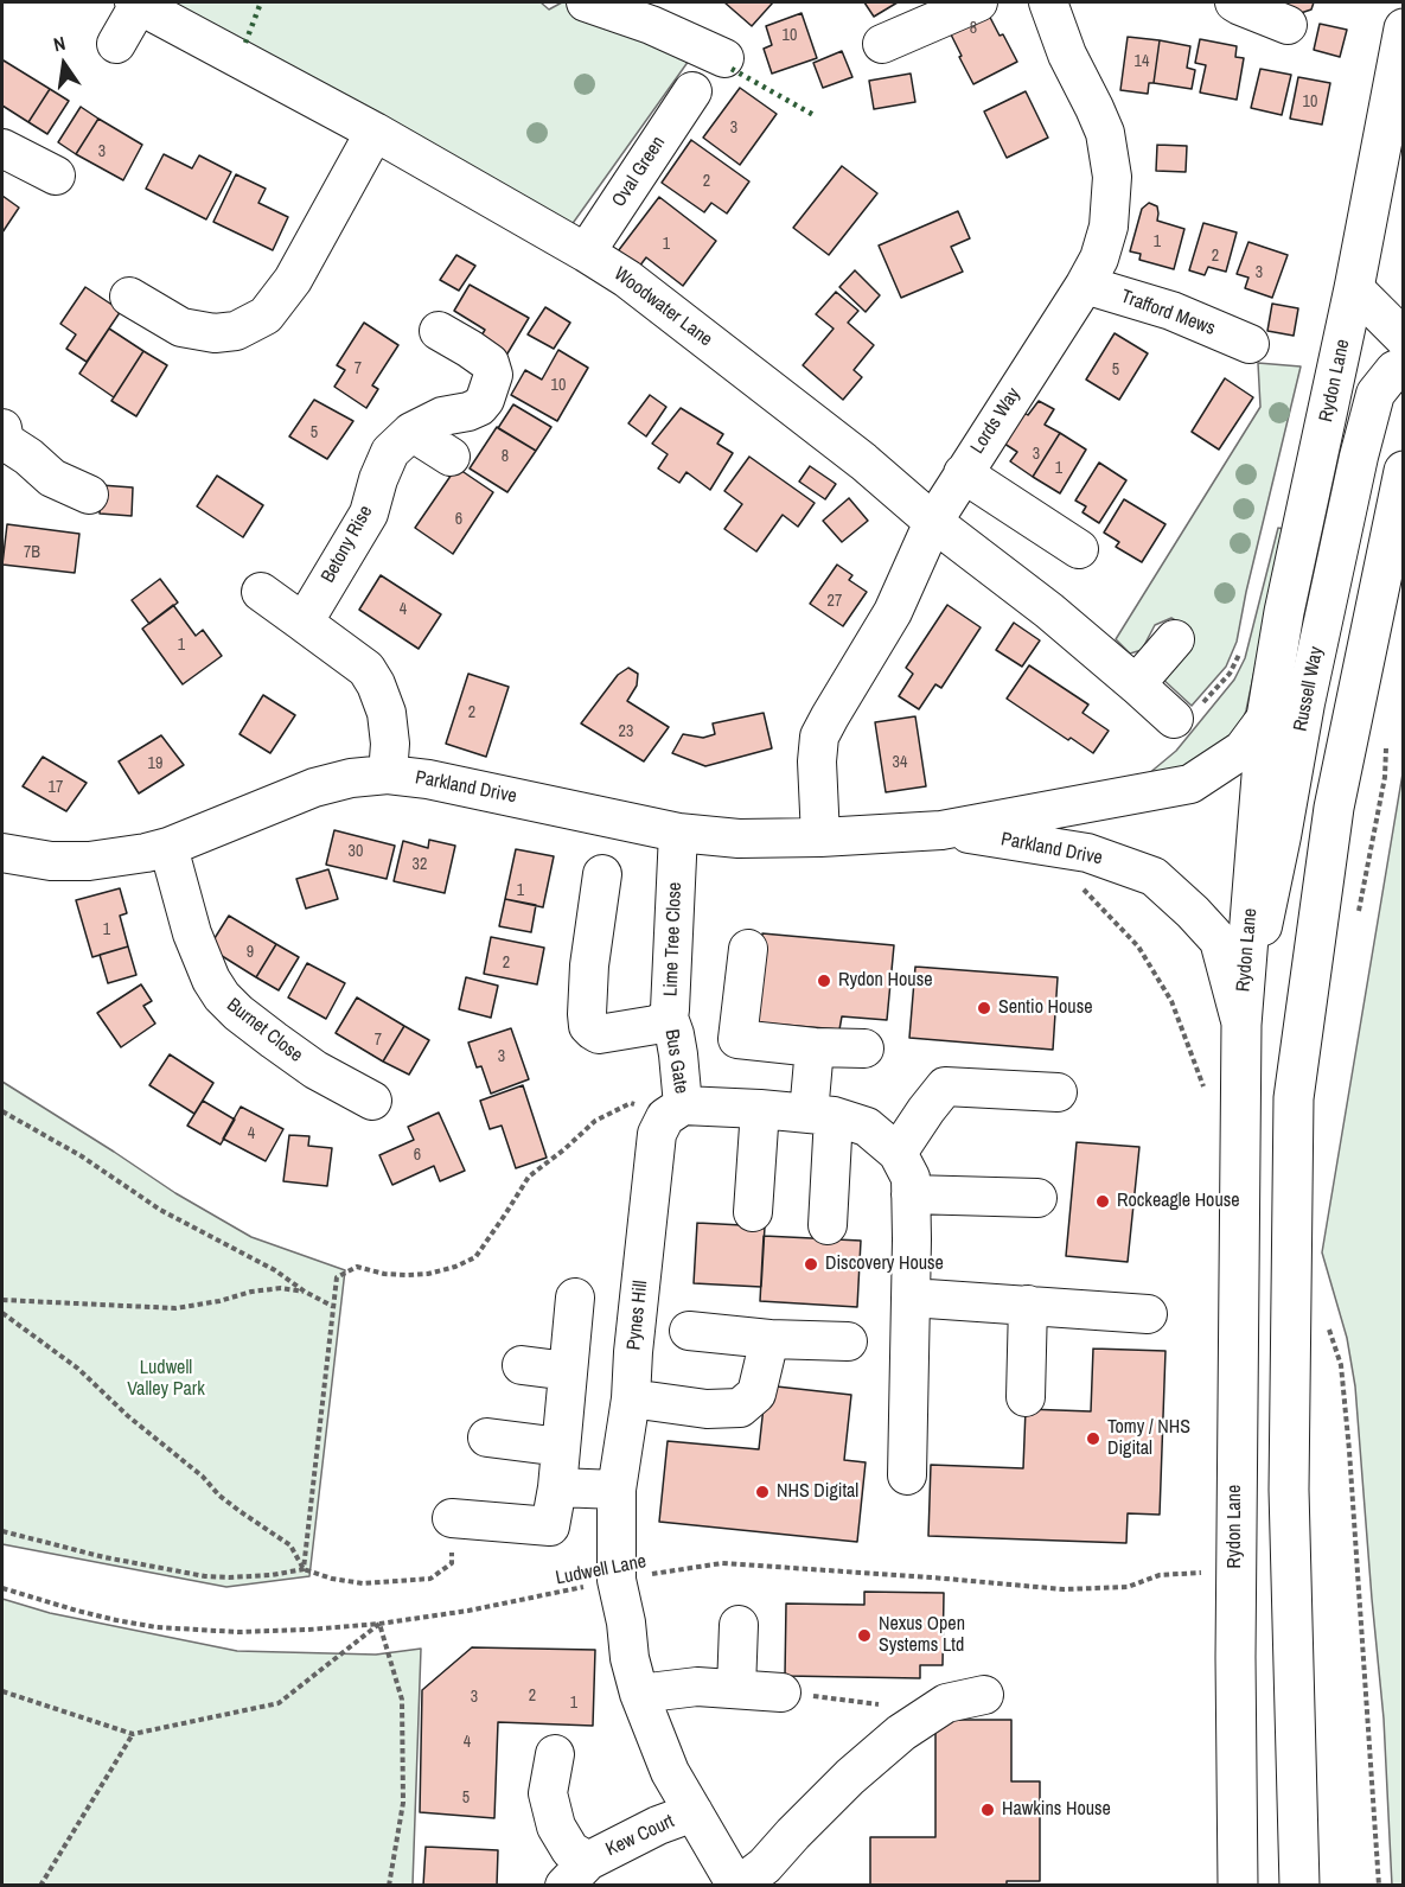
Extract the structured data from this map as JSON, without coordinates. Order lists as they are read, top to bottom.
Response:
{
  "streets": {
    "main road": ["Rydon Lane"],
    "street": [
      "Oval Green",
      "Woodwater Lane",
      "Trafford Mews",
      "Lords Way",
      "Betony Rise",
      "Russell Way",
      "Parkland Drive",
      "Lime Tree Close",
      "Burnet Close",
      "Bus Gate",
      "Pynes Hill",
      "Kew Court"
    ],
    "path": ["Ludwell Lane"]
  },
  "crossings": [
    ["Oval Green", "Woodwater Lane"],
    ["Woodwater Lane", "Lords Way"],
    ["Trafford Mews", "Lords Way"],
    ["Rydon Lane", "Russell Way"],
    ["Rydon Lane", "Parkland Drive"],
    ["Lords Way", "Parkland Drive"],
    ["Russell Way", "Parkland Drive"],
    ["Parkland Drive", "Lime Tree Close"],
    ["Parkland Drive", "Burnet Close"],
    ["Lime Tree Close", "Bus Gate"],
    ["Bus Gate", "Pynes Hill"],
    ["Pynes Hill", "Ludwell Lane"],
    ["Pynes Hill", "Kew Court"]
  ],
  "parks": ["Ludwell Valley Park"],
  "places": [
    "Rydon House",
    "Sentio House",
    "Rockeagle House",
    "Discovery House",
    "Tomy / NHS Digital",
    "NHS Digital",
    "Nexus Open Systems Ltd",
    "Hawkins House"
  ],
  "house_numbers": [
    "8",
    "10",
    "14",
    "10",
    "3",
    "3",
    "2",
    "1",
    "1",
    "2",
    "3",
    "7",
    "5",
    "10",
    "5",
    "3",
    "8",
    "1",
    "6",
    "7B",
    "27",
    "4",
    "1",
    "2",
    "23",
    "34",
    "19",
    "17",
    "30",
    "32",
    "1",
    "1",
    "9",
    "2",
    "7",
    "3",
    "4",
    "6",
    "2",
    "3",
    "1",
    "4",
    "5"
  ],
  "north": "top"
}
